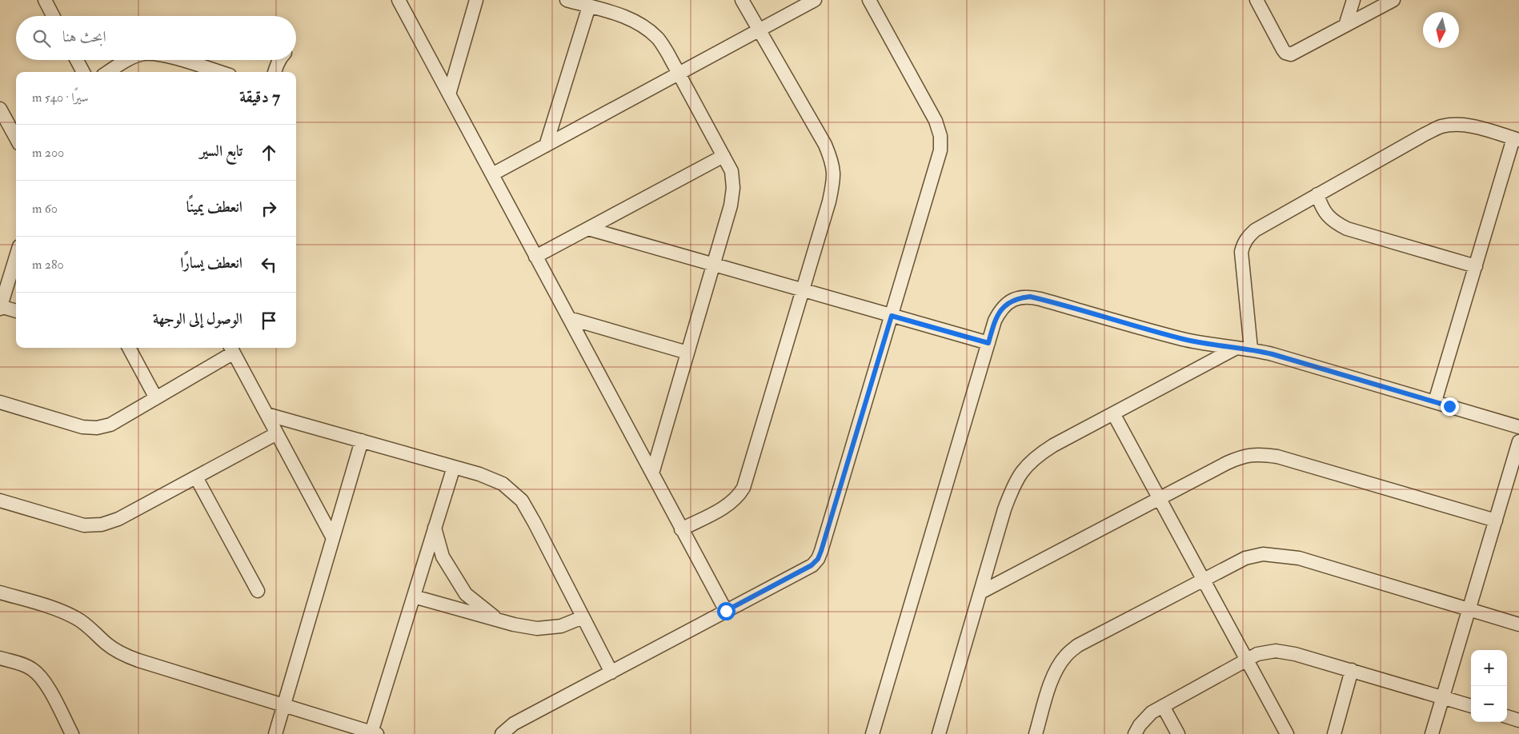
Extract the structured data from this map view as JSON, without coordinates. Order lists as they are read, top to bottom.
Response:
{
  "north": "bottom",
  "page": {
    "search": "ابحث هنا",
    "heading": ["7 دقيقة", "سيرًا · 540 m"],
    "list": [
      ["تابع السير", "200 m"],
      ["انعطف يمينًا", "60 m"],
      ["انعطف يسارًا", "280 m"],
      "الوصول إلى الوجهة"
    ],
    "map_buttons": ["+", "−"]
  }
}
